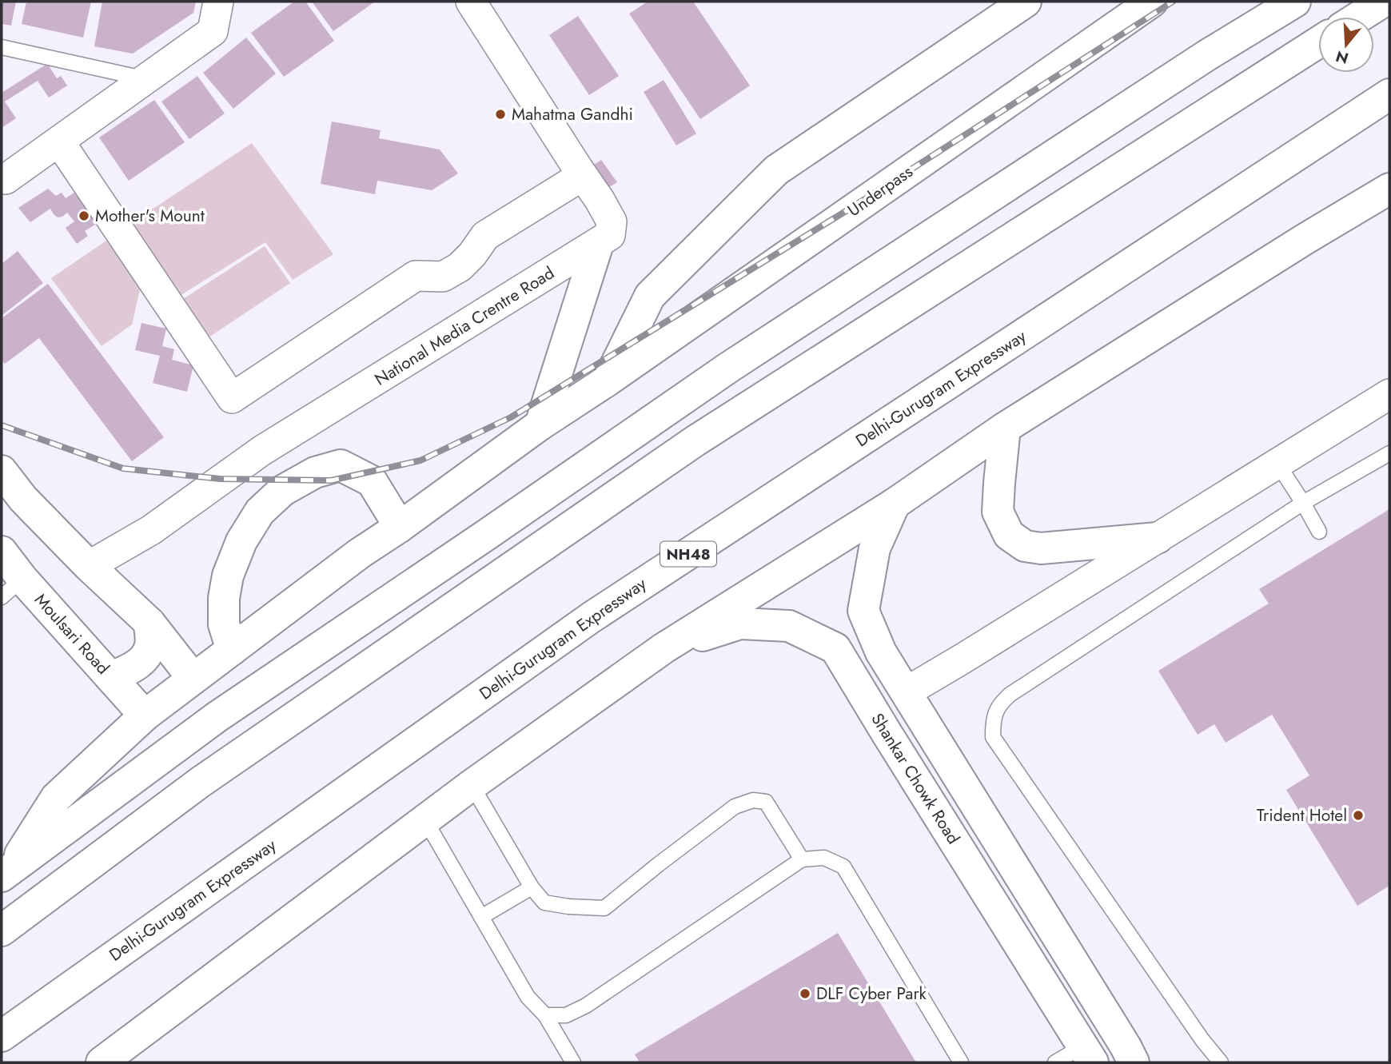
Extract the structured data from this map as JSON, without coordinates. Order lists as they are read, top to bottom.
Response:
{
  "streets": {
    "main road": [
      "Underpass",
      "Delhi-Gurugram Expressway",
      "NH48",
      "Moulsari Road",
      "Shankar Chowk Road"
    ],
    "street": ["National Media Crentre Road"]
  },
  "crossings": [
    ["Underpass", "Moulsari Road"]
  ],
  "places": [
    "Mahatma Gandhi",
    "Mother's Mount",
    "Trident Hotel",
    "DLF Cyber Park"
  ],
  "north": "bottom"
}
